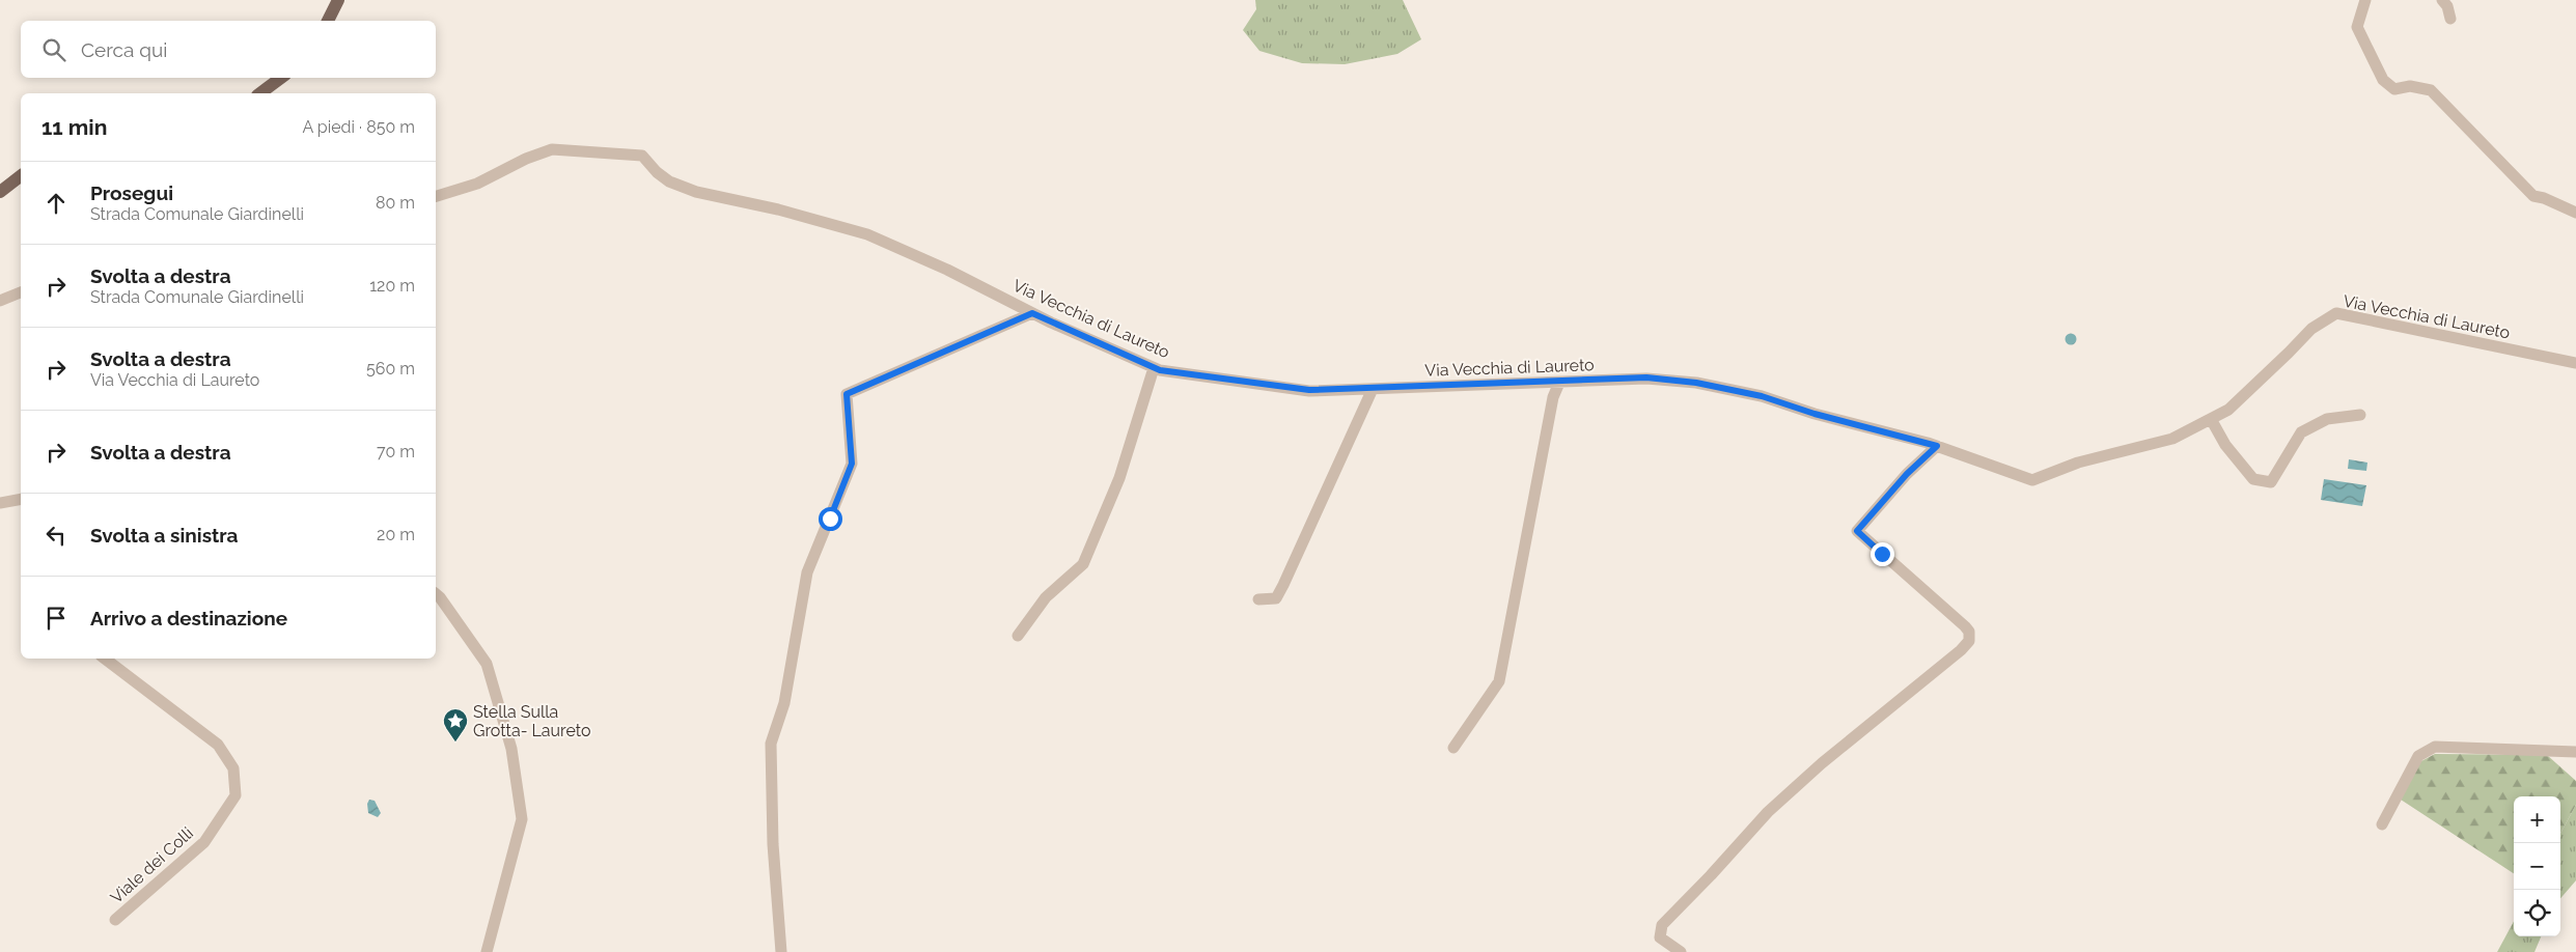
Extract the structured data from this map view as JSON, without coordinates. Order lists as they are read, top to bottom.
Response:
{
  "streets": {
    "street": ["Via Vecchia di Laureto", "Viale dei Colli"]
  },
  "places": {
    "place": ["Stella Sulla Grotta- Laureto"]
  },
  "page": {
    "search": "Cerca qui",
    "heading": ["11 min", "A piedi · 850 m"],
    "list": [
      ["Prosegui", "Strada Comunale Giardinelli", "80 m"],
      ["Svolta a destra", "Strada Comunale Giardinelli", "120 m"],
      ["Svolta a destra", "Via Vecchia di Laureto", "560 m"],
      ["Svolta a destra", "70 m"],
      ["Svolta a sinistra", "20 m"],
      "Arrivo a destinazione"
    ],
    "map_buttons": ["+", "−"]
  }
}
